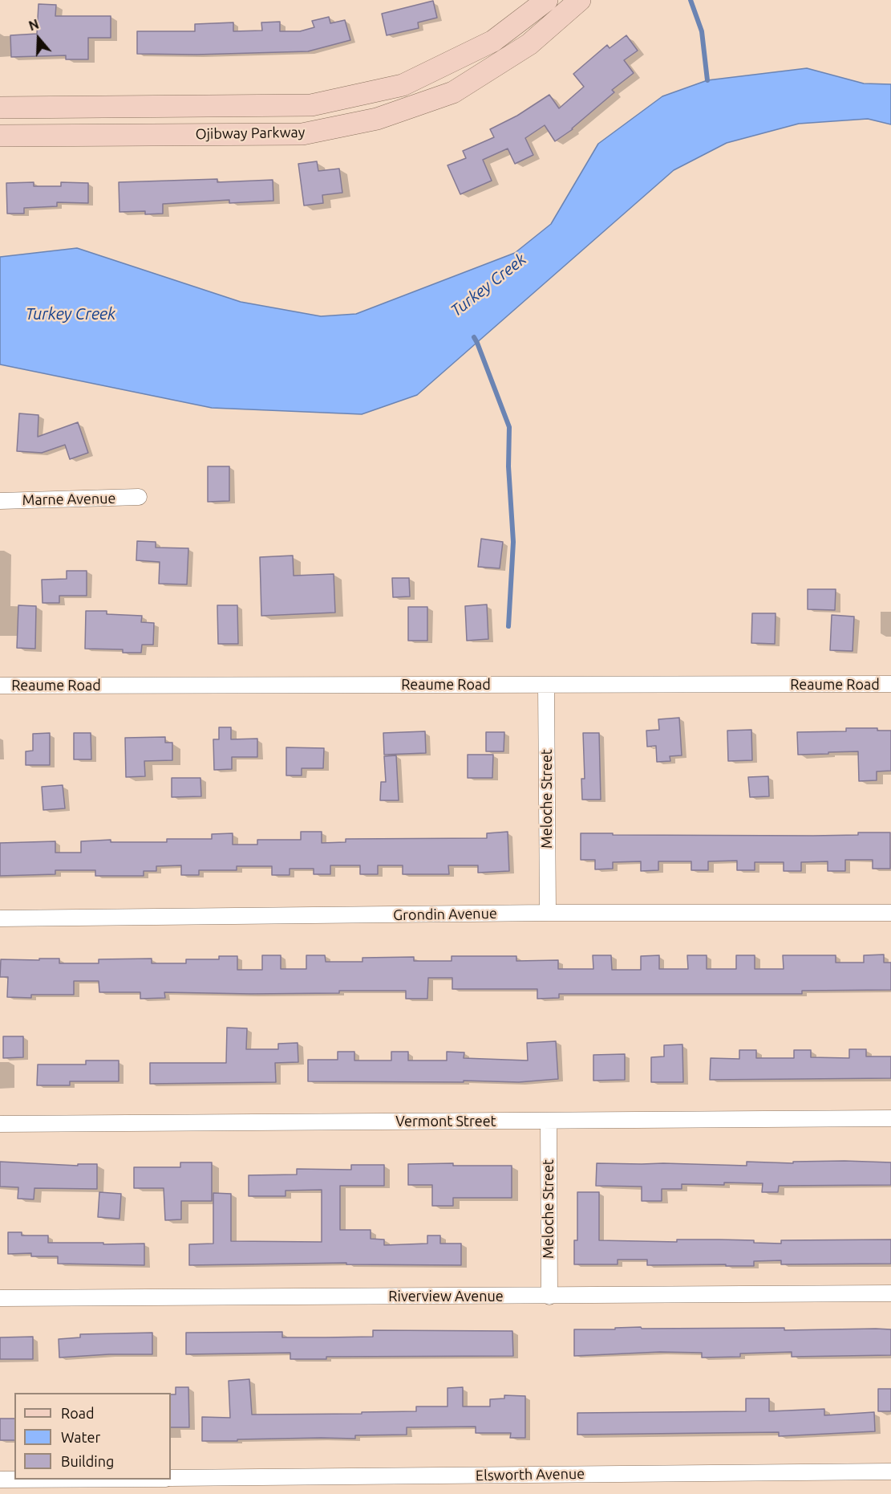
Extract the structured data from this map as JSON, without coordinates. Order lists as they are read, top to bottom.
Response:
{
  "streets": {
    "main road": ["Ojibway Parkway"],
    "street": [
      "Marne Avenue",
      "Reaume Road",
      "Meloche Street",
      "Grondin Avenue",
      "Vermont Street",
      "Riverview Avenue",
      "Elsworth Avenue"
    ]
  },
  "crossings": [
    ["Reaume Road", "Meloche Street"],
    ["Meloche Street", "Grondin Avenue"],
    ["Meloche Street", "Vermont Street"],
    ["Meloche Street", "Riverview Avenue"]
  ],
  "water": ["Turkey Creek"],
  "legend": ["Road", "Water", "Building"],
  "north": "top"
}
